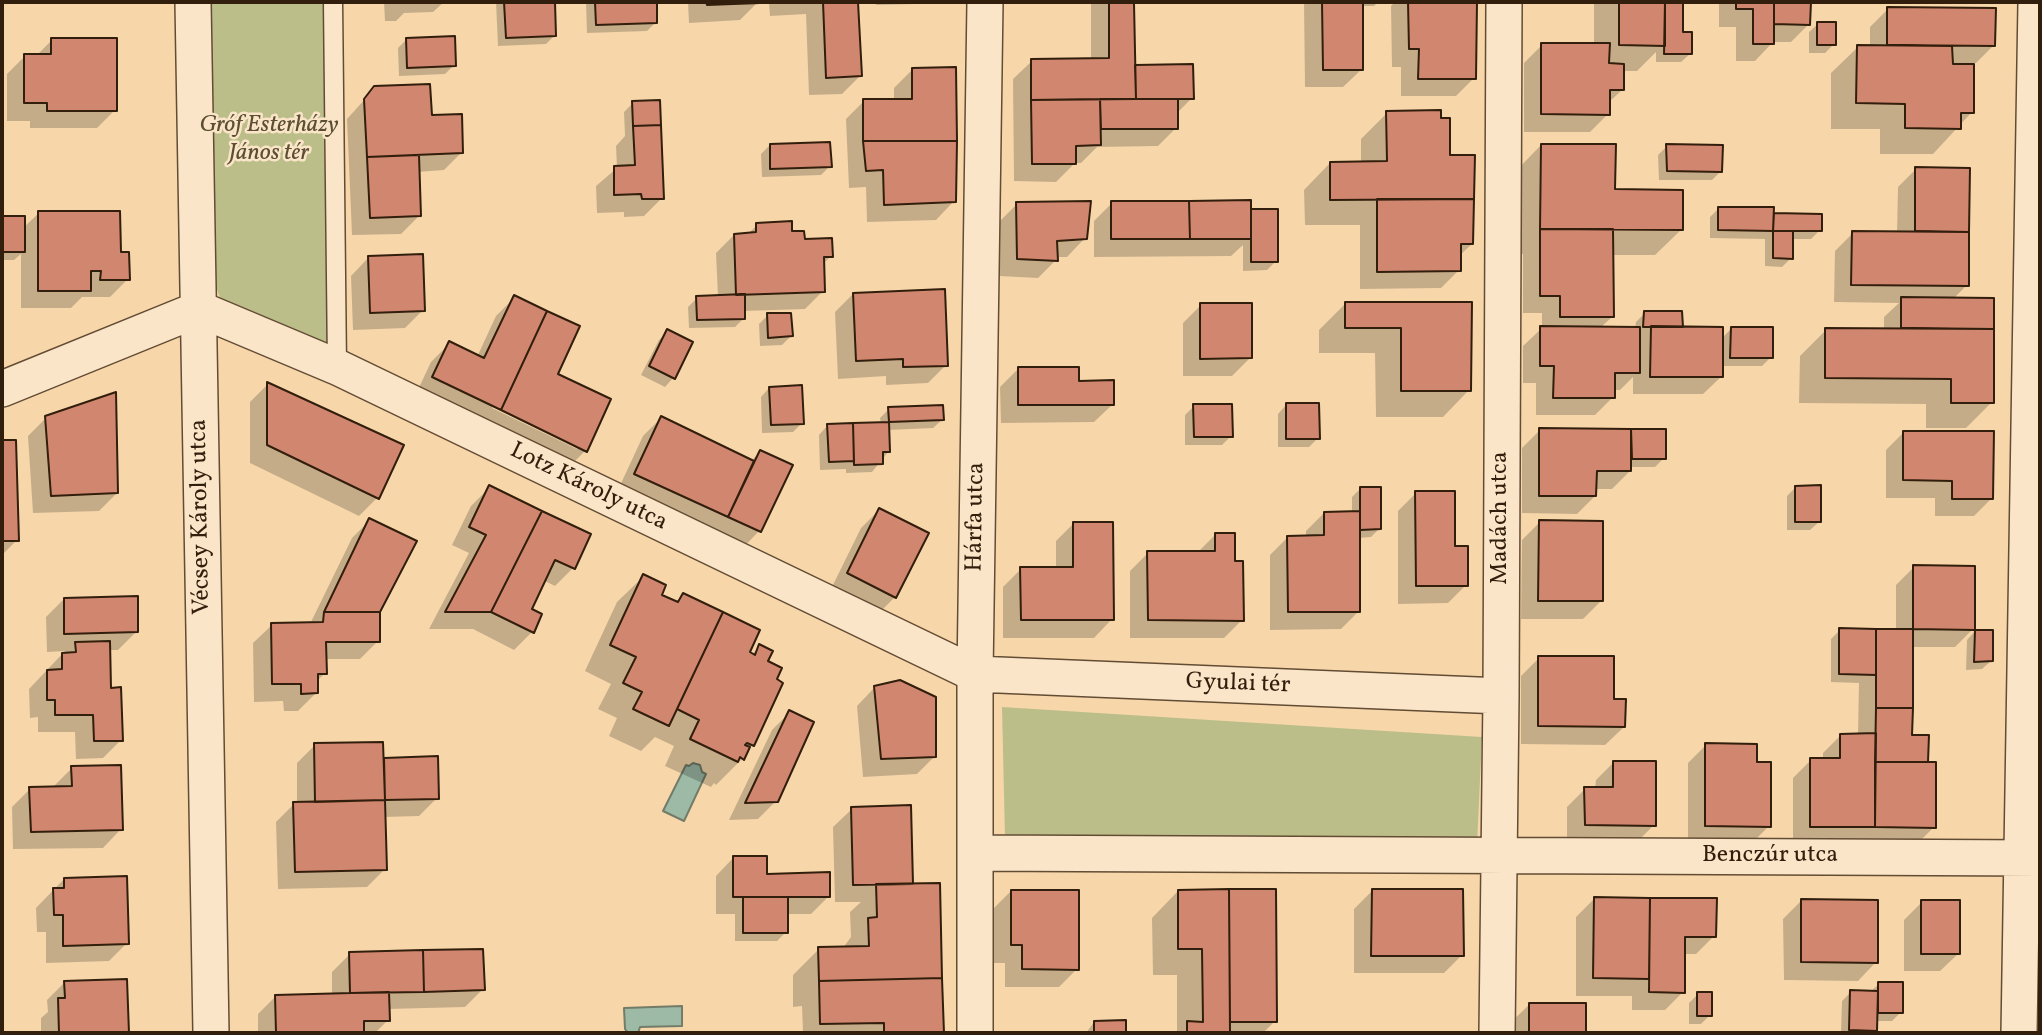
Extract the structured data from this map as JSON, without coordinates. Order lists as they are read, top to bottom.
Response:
{
  "streets": {
    "street": [
      "Lotz Károly utca",
      "Vécsey Károly utca",
      "Hárfa utca",
      "Madách utca",
      "Gyulai tér",
      "Benczúr utca"
    ]
  },
  "crossings": [
    ["Lotz Károly utca", "Vécsey Károly utca"],
    ["Lotz Károly utca", "Hárfa utca"],
    ["Lotz Károly utca", "Gyulai tér"],
    ["Hárfa utca", "Gyulai tér"],
    ["Madách utca", "Gyulai tér"],
    ["Madách utca", "Benczúr utca"]
  ],
  "parks": ["Gróf Esterházy János tér"]
}
